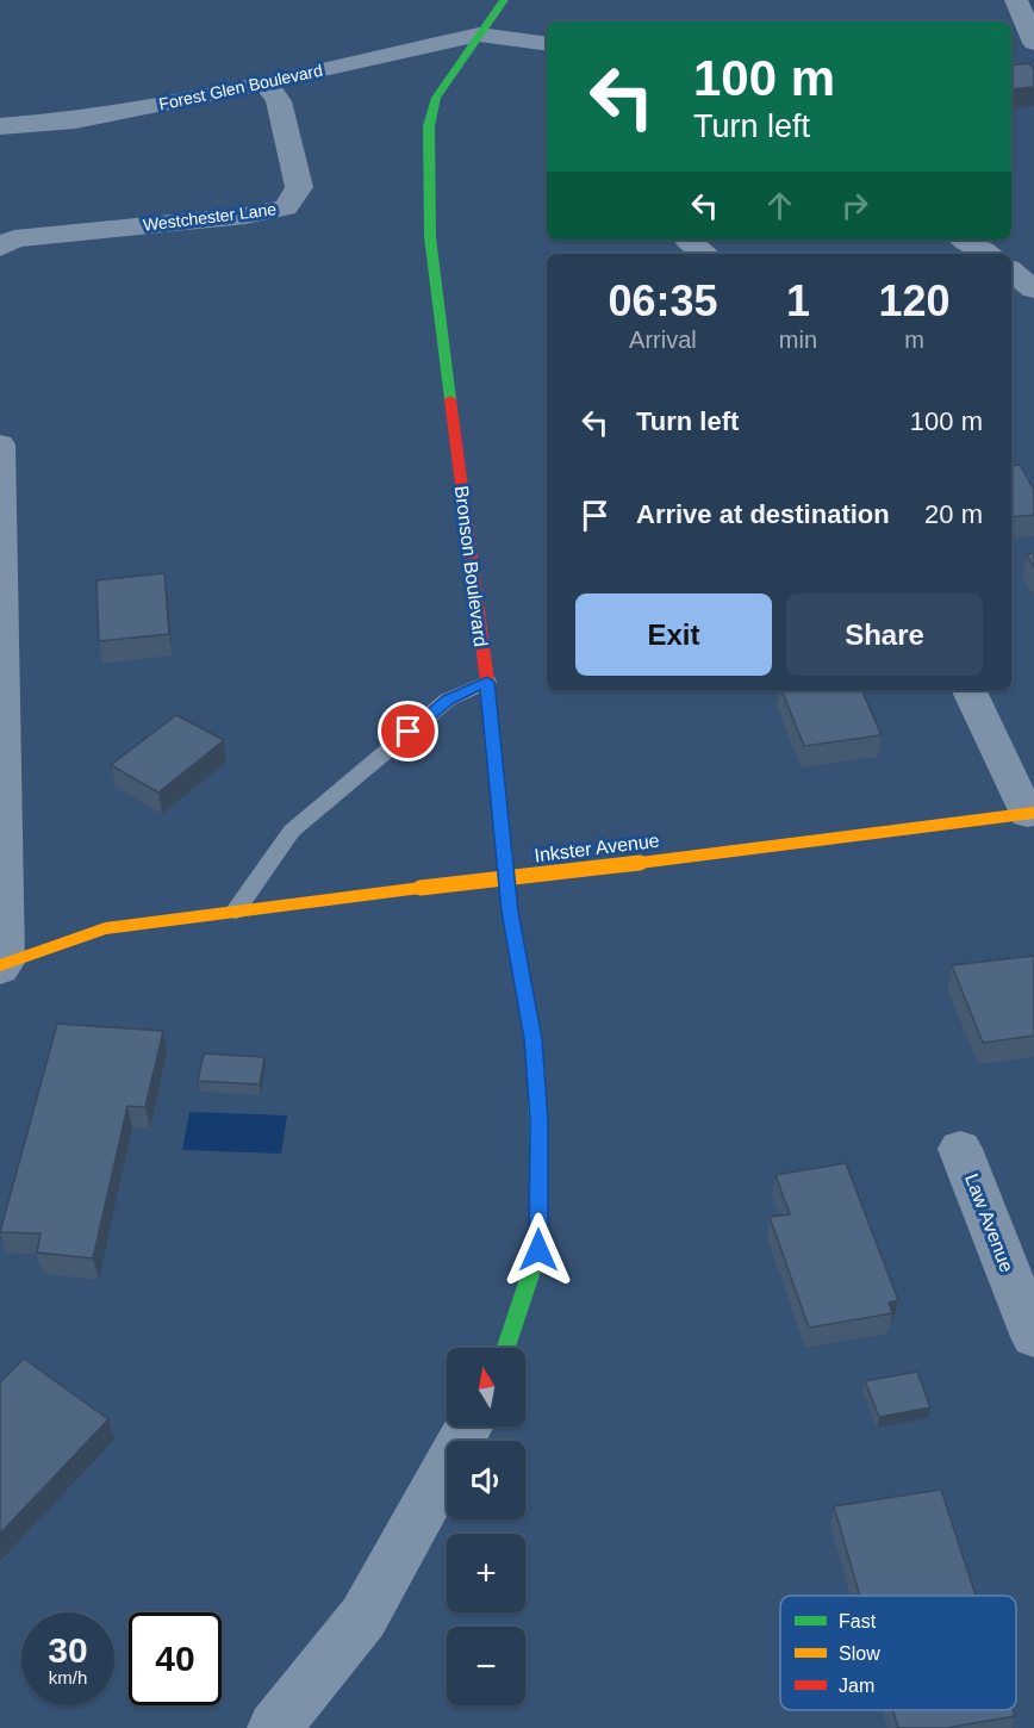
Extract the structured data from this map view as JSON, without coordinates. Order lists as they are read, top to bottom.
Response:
{
  "streets": {
    "street": [
      "Forest Glen Boulevard",
      "Westchester Lane",
      "Bronson Boulevard",
      "Inkster Avenue",
      "Law Avenue"
    ]
  },
  "crossings": [
    ["Forest Glen Boulevard", "Westchester Lane"],
    ["Forest Glen Boulevard", "Bronson Boulevard"]
  ],
  "legend": ["Fast", "Slow", "Jam"],
  "north": "top",
  "page": {
    "turn": ["100 m", "Turn left"],
    "eta": [
      "06:35",
      "Arrival",
      "1",
      "min",
      "120",
      "m"
    ],
    "list": [
      {
        "name": "Turn left",
        "value": "100 m"
      },
      {
        "name": "Arrive at destination",
        "value": "20 m"
      }
    ],
    "buttons": ["Exit", "Share"],
    "map_buttons": ["+", "−"],
    "speed": "30 km/h",
    "limit": "40"
  }
}
